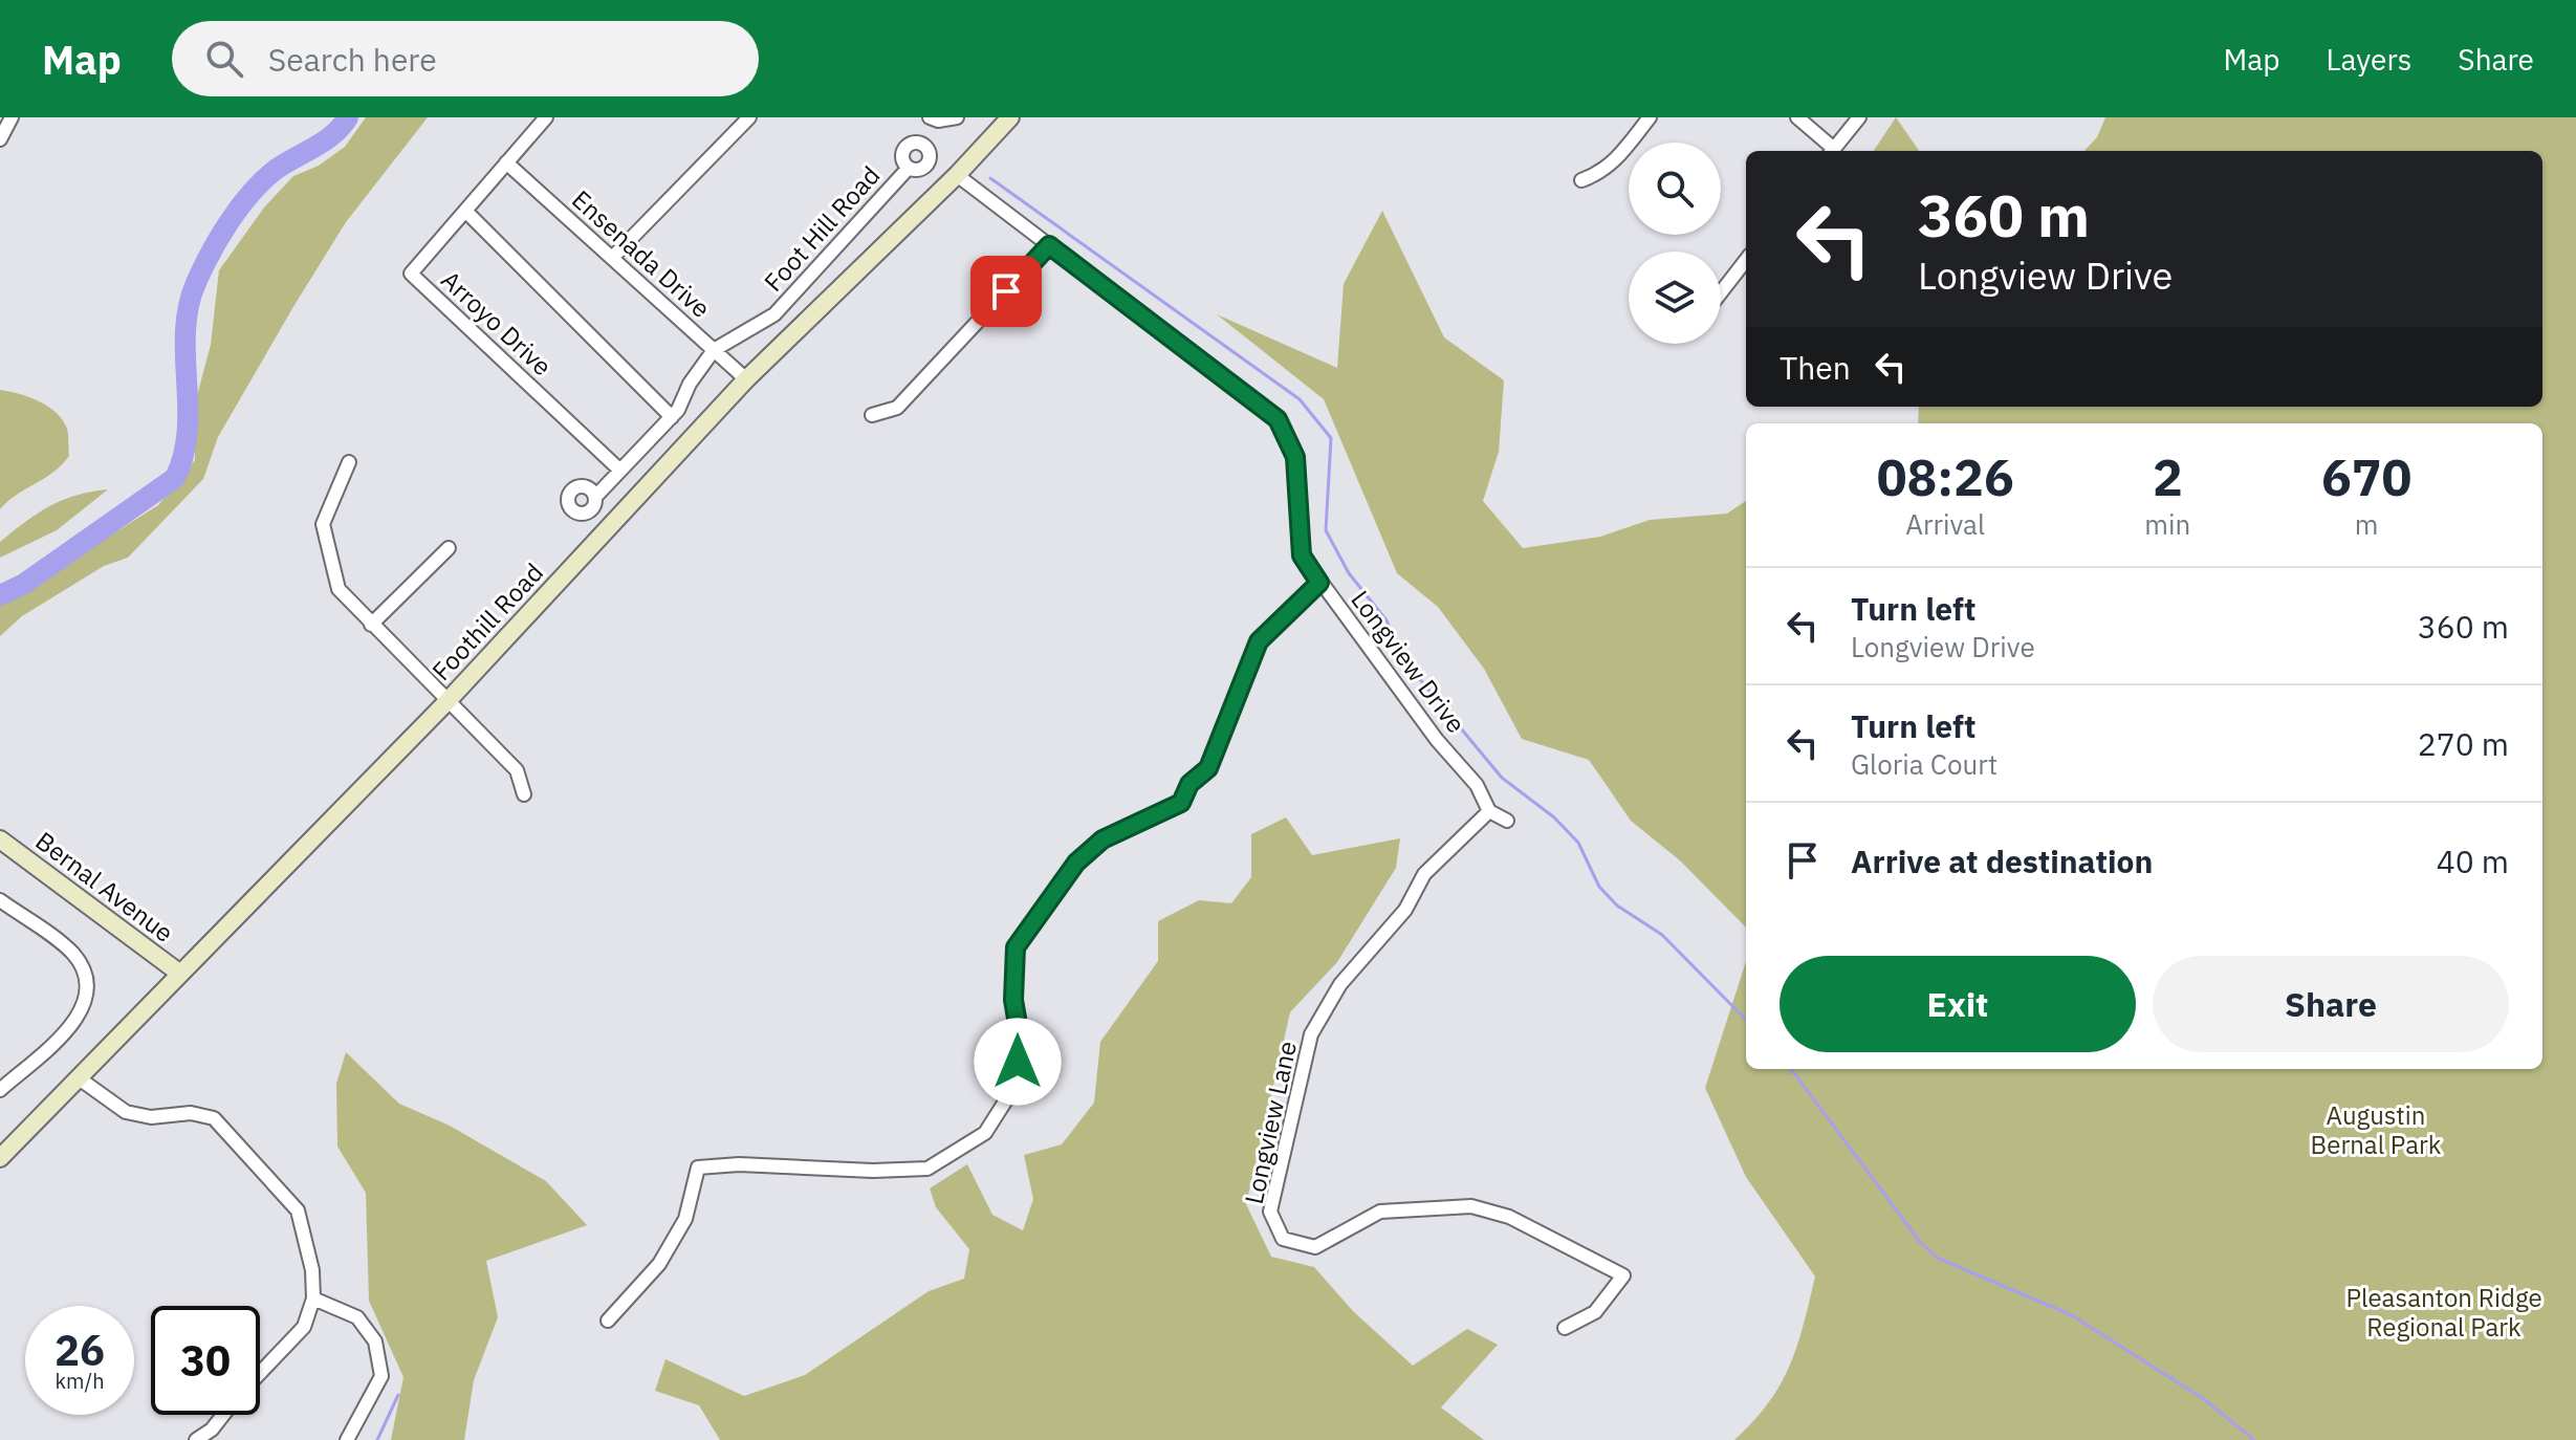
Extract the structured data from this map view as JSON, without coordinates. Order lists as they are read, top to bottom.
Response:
{
  "streets": {
    "main road": ["Foothill Road", "Bernal Avenue"],
    "street": [
      "Foot Hill Road",
      "Ensenada Drive",
      "Arroyo Drive",
      "Longview Drive",
      "Longview Lane"
    ]
  },
  "crossings": [
    ["Foot Hill Road", "Ensenada Drive"],
    ["Foot Hill Road", "Arroyo Drive"],
    ["Ensenada Drive", "Arroyo Drive"],
    ["Ensenada Drive", "Foothill Road"],
    ["Foothill Road", "Longview Drive"],
    ["Foothill Road", "Bernal Avenue"],
    ["Longview Drive", "Longview Lane"]
  ],
  "parks": ["Augustin Bernal Park", "Pleasanton Ridge Regional Park"],
  "page": {
    "header": "Map",
    "search": "Search here",
    "nav": ["Map", "Layers", "Share"],
    "turn": ["360 m", "Longview Drive"],
    "then": "Then",
    "eta": [
      "08:26",
      "Arrival",
      "2",
      "min",
      "670",
      "m"
    ],
    "list": [
      {
        "name": "Turn left",
        "note": "Longview Drive",
        "value": "360 m"
      },
      {
        "name": "Turn left",
        "note": "Gloria Court",
        "value": "270 m"
      },
      {
        "name": "Arrive at destination",
        "value": "40 m"
      }
    ],
    "buttons": ["Exit", "Share"],
    "speed": "26 km/h",
    "limit": "30"
  }
}
